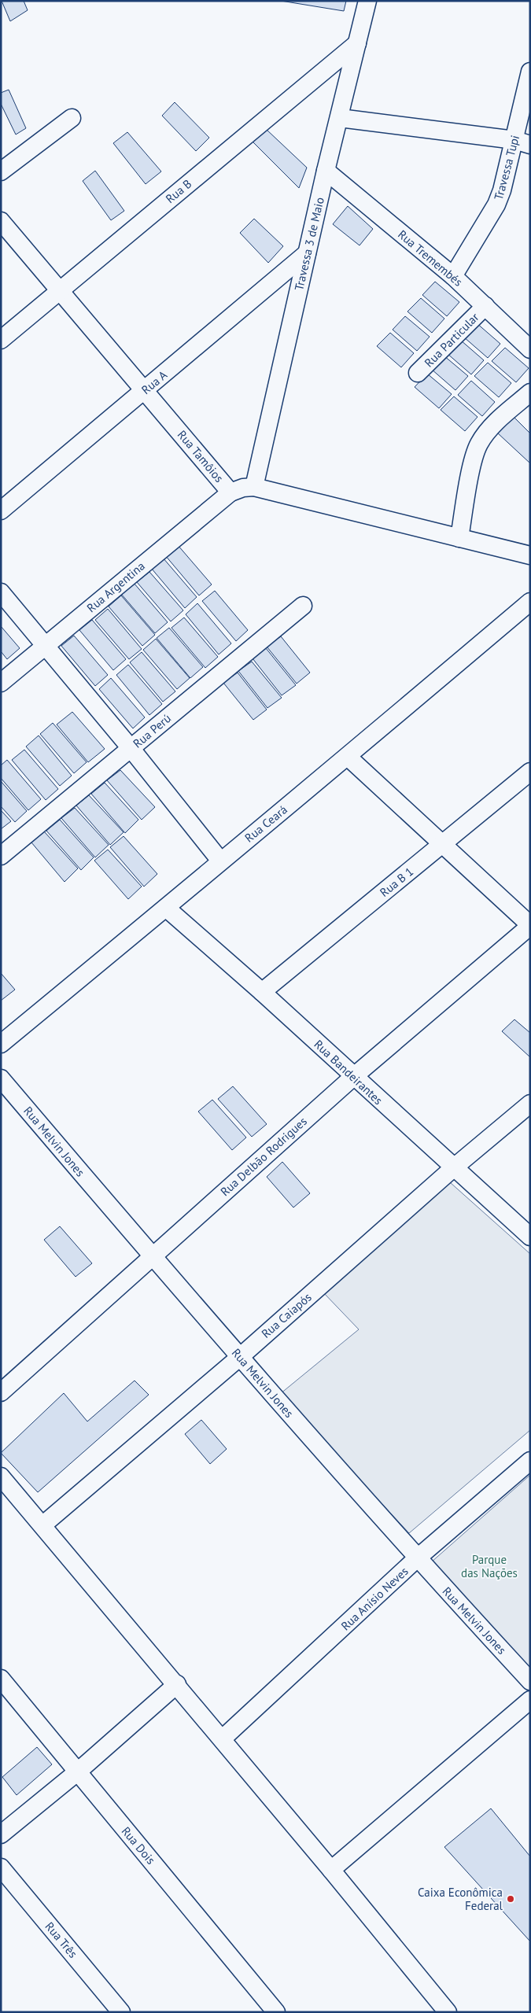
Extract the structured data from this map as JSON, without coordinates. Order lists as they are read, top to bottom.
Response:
{
  "streets": {
    "street": [
      "Travessa Tupi",
      "Rua B",
      "Travessa 3 de Maio",
      "Rua Tremembés",
      "Rua Particular",
      "Rua A",
      "Rua Tamôios",
      "Rua Argentina",
      "Rua Perú",
      "Rua Ceará",
      "Rua B 1",
      "Rua Bandeirantes",
      "Rua Melvin Jones",
      "Rua Delbão Rodrigues",
      "Rua Caiapós",
      "Rua Anísio Neves",
      "Rua Dois",
      "Rua Três"
    ]
  },
  "crossings": [
    ["Travessa Tupi", "Rua Tremembés"],
    ["Rua B", "Travessa 3 de Maio"],
    ["Rua B", "Rua Tamôios"],
    ["Travessa 3 de Maio", "Rua Tremembés"],
    ["Travessa 3 de Maio", "Rua A"],
    ["Travessa 3 de Maio", "Rua Tamôios"],
    ["Rua Tremembés", "Rua Particular"],
    ["Rua A", "Rua Tamôios"],
    ["Rua Tamôios", "Rua Argentina"],
    ["Rua Ceará", "Rua Bandeirantes"],
    ["Rua B 1", "Rua Bandeirantes"],
    ["Rua Bandeirantes", "Rua Delbão Rodrigues"],
    ["Rua Bandeirantes", "Rua Caiapós"],
    ["Rua Melvin Jones", "Rua Delbão Rodrigues"],
    ["Rua Melvin Jones", "Rua Caiapós"],
    ["Rua Melvin Jones", "Rua Anísio Neves"]
  ],
  "parks": ["Parque das Nações"],
  "places": ["Caixa Econômica Federal"]
}
